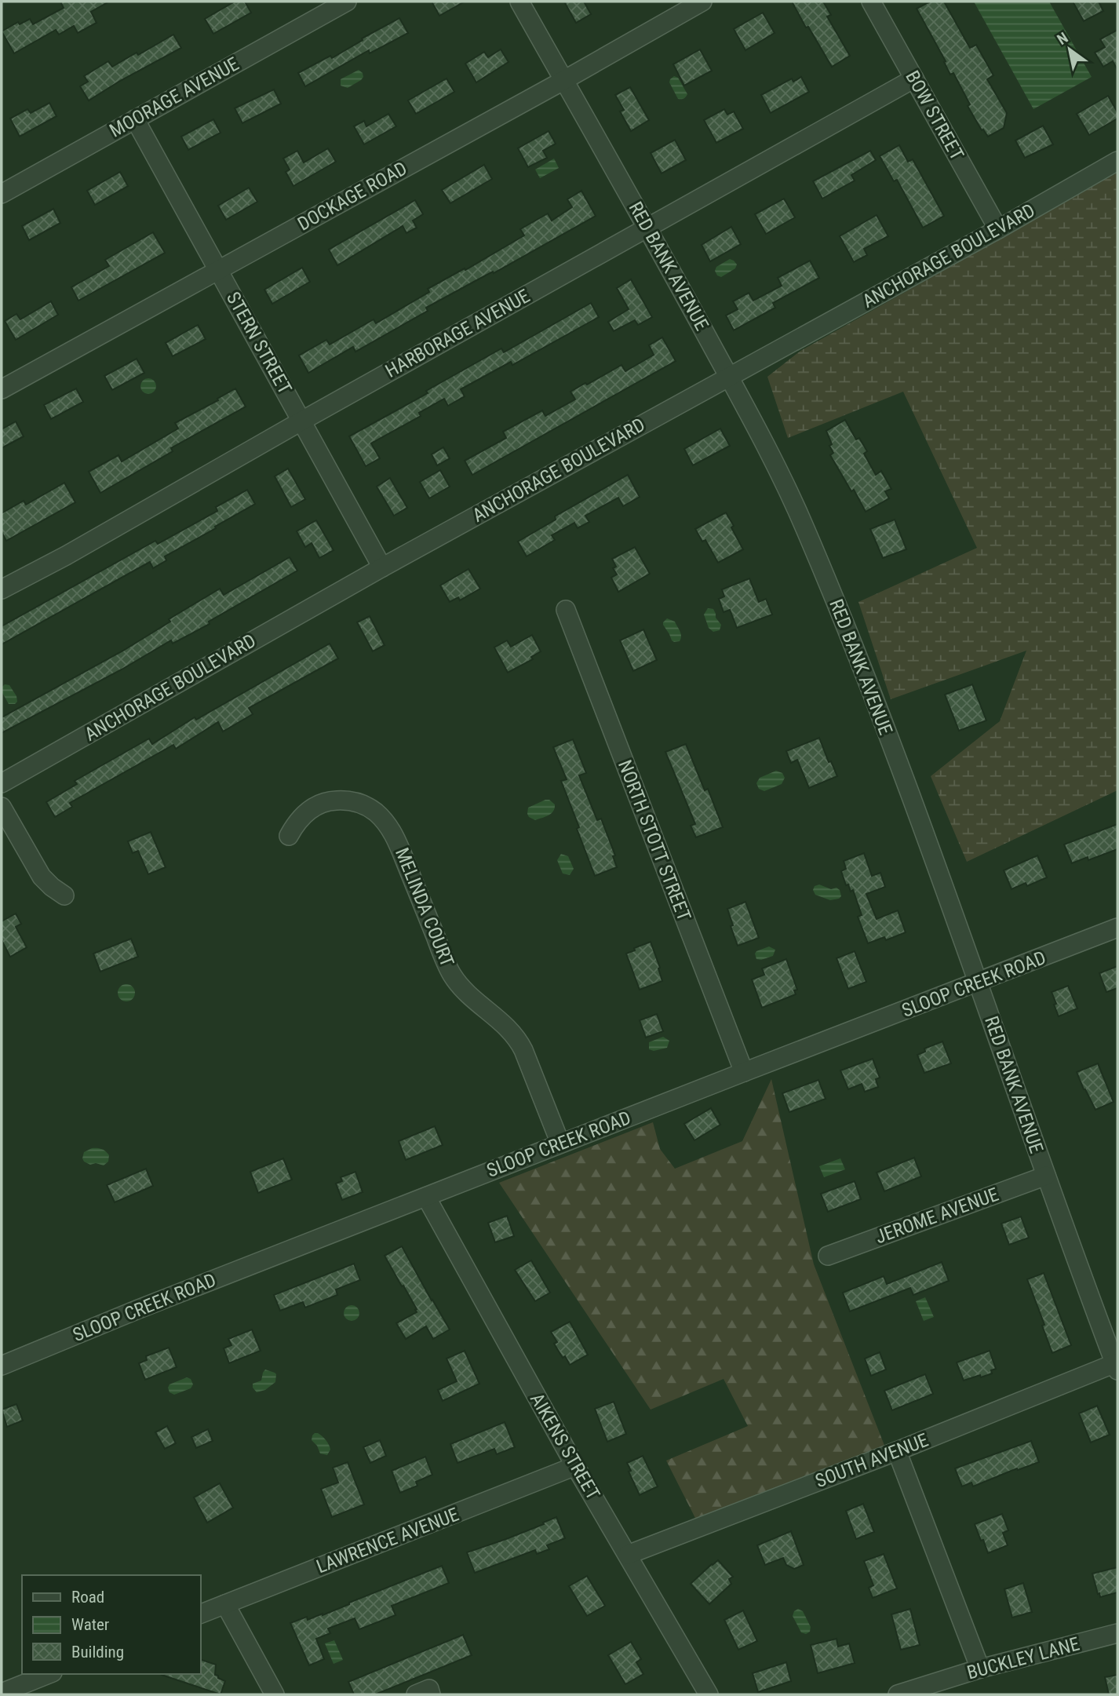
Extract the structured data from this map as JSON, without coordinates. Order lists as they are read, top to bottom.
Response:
{
  "streets": {
    "street": [
      "MOORAGE AVENUE",
      "BOW STREET",
      "DOCKAGE ROAD",
      "ANCHORAGE BOULEVARD",
      "RED BANK AVENUE",
      "HARBORAGE AVENUE",
      "STERN STREET",
      "NORTH STOTT STREET",
      "MELINDA COURT",
      "SLOOP CREEK ROAD",
      "JEROME AVENUE",
      "AIKENS STREET",
      "SOUTH AVENUE",
      "LAWRENCE AVENUE",
      "BUCKLEY LANE"
    ]
  },
  "crossings": [
    ["MOORAGE AVENUE", "STERN STREET"],
    ["BOW STREET", "ANCHORAGE BOULEVARD"],
    ["BOW STREET", "HARBORAGE AVENUE"],
    ["DOCKAGE ROAD", "RED BANK AVENUE"],
    ["DOCKAGE ROAD", "STERN STREET"],
    ["ANCHORAGE BOULEVARD", "RED BANK AVENUE"],
    ["ANCHORAGE BOULEVARD", "STERN STREET"],
    ["RED BANK AVENUE", "HARBORAGE AVENUE"],
    ["RED BANK AVENUE", "SLOOP CREEK ROAD"],
    ["RED BANK AVENUE", "JEROME AVENUE"],
    ["RED BANK AVENUE", "SOUTH AVENUE"],
    ["HARBORAGE AVENUE", "STERN STREET"],
    ["NORTH STOTT STREET", "SLOOP CREEK ROAD"],
    ["MELINDA COURT", "SLOOP CREEK ROAD"],
    ["SLOOP CREEK ROAD", "AIKENS STREET"],
    ["AIKENS STREET", "SOUTH AVENUE"],
    ["AIKENS STREET", "LAWRENCE AVENUE"]
  ],
  "legend": ["Road", "Water", "Building"],
  "north": "top left"
}
